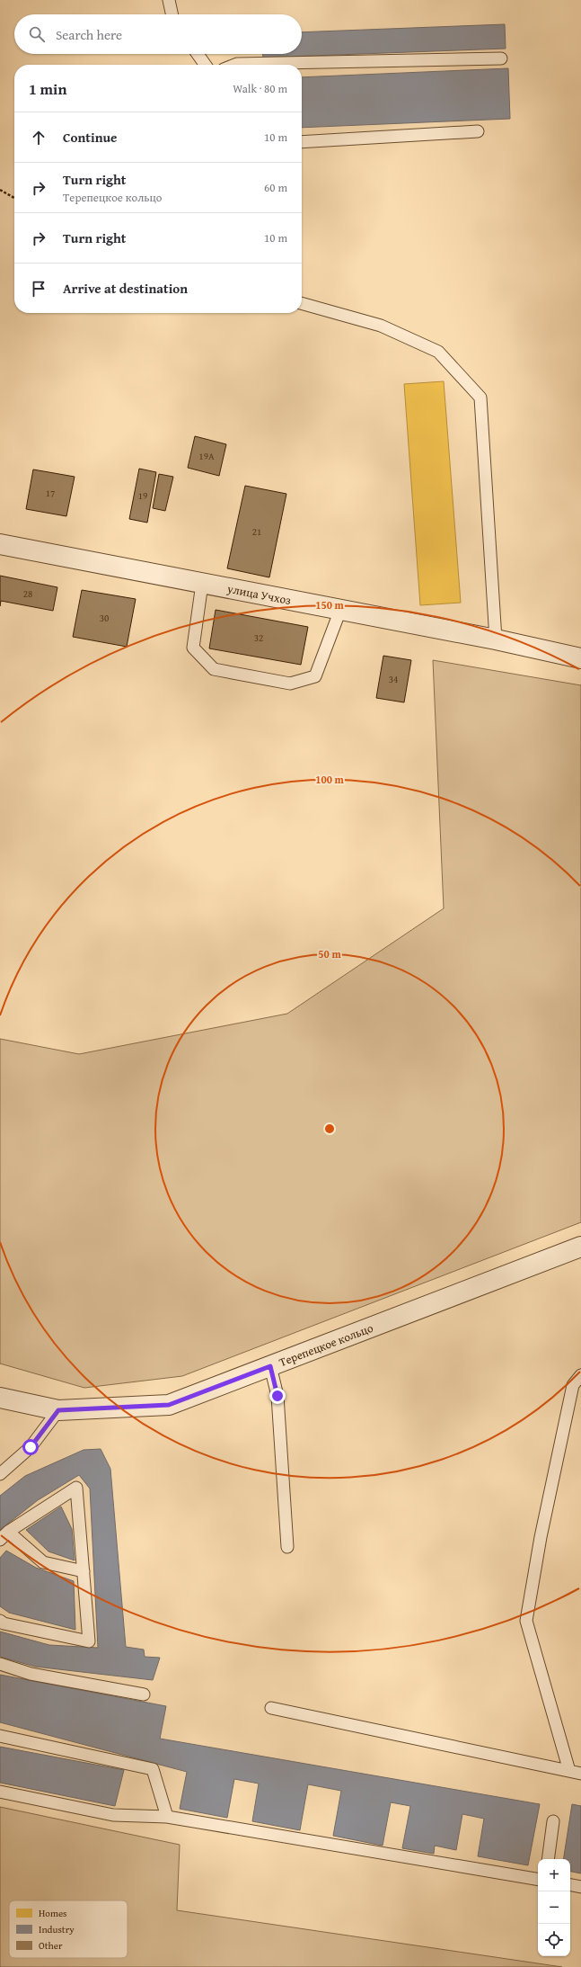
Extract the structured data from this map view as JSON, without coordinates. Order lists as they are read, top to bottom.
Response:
{
  "streets": {
    "street": ["улица Учхоз", "Терепецкое кольцо"]
  },
  "house_numbers": [
    "19А",
    "17",
    "19",
    "21",
    "28",
    "30",
    "32",
    "34"
  ],
  "legend": ["Homes", "Industry", "Other"],
  "page": {
    "search": "Search here",
    "heading": ["1 min", "Walk · 80 m"],
    "list": [
      ["Continue", "10 m"],
      ["Turn right", "Терепецкое кольцо", "60 m"],
      ["Turn right", "10 m"],
      "Arrive at destination"
    ],
    "map_buttons": ["+", "−"]
  },
  "rings": ["150 m", "100 m", "50 m"]
}
